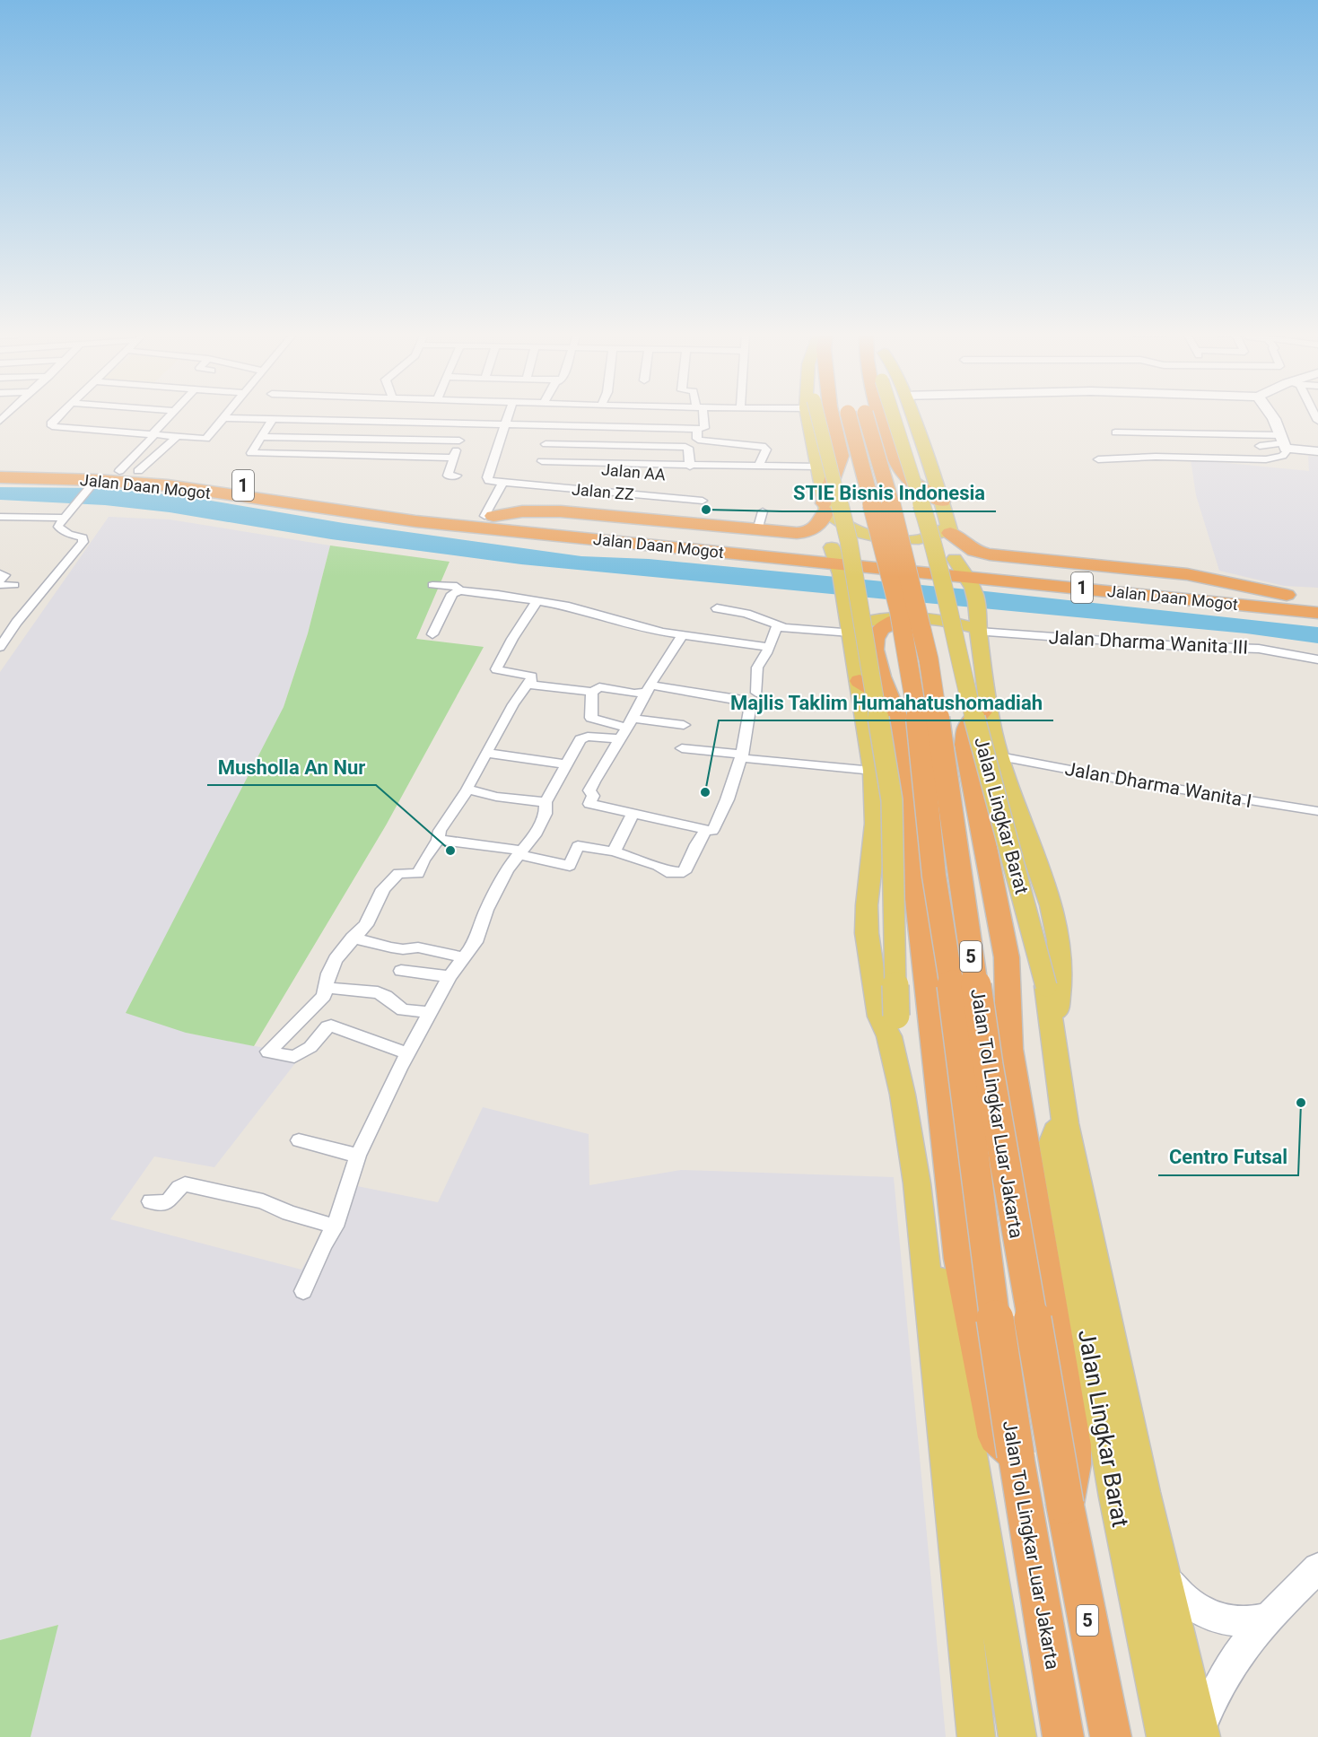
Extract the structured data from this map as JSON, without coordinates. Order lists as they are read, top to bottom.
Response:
{
  "streets": {
    "highway": [
      "1",
      "Jalan Daan Mogot",
      "5",
      "Jalan Tol Lingkar Luar Jakarta"
    ],
    "main road": ["Jalan Lingkar Barat"],
    "street": [
      "Jalan AA",
      "Jalan ZZ",
      "Jalan Dharma Wanita III",
      "Jalan Dharma Wanita I"
    ]
  },
  "crossings": [
    ["Jalan AA", "Jalan ZZ"],
    ["Jalan Daan Mogot", "Jalan Lingkar Barat"],
    ["Jalan Dharma Wanita III", "Jalan Lingkar Barat"],
    ["Jalan Dharma Wanita I", "Jalan Lingkar Barat"]
  ],
  "places": [
    "STIE Bisnis Indonesia",
    "Majlis Taklim Humahatushomadiah",
    "Musholla An Nur",
    "Centro Futsal"
  ]
}
